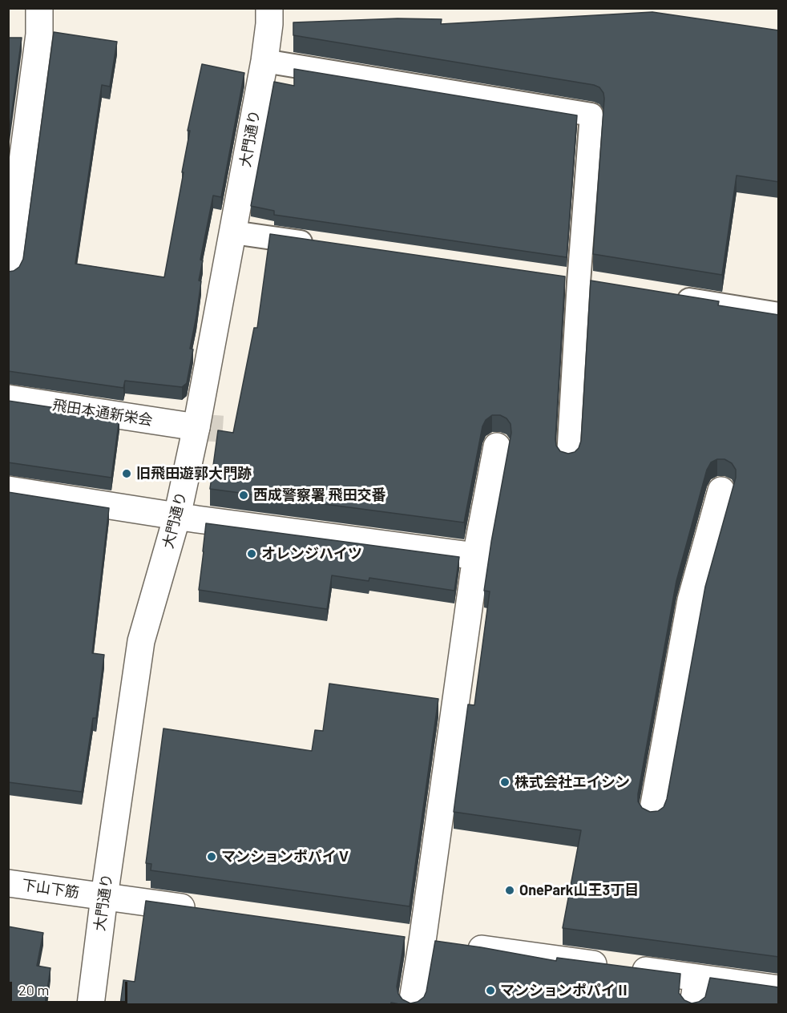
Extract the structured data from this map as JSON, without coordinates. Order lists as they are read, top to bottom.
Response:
{
  "streets": {
    "street": ["大門通り", "飛田本通新栄会", "下山下筋"]
  },
  "crossings": [
    ["大門通り", "飛田本通新栄会"],
    ["大門通り", "下山下筋"]
  ],
  "places": [
    "旧飛田遊郭大門跡",
    "西成警察署 飛田交番",
    "オレンジハイツ",
    "株式会社エイシン",
    "マンションポパイⅤ",
    "OnePark山王3丁目",
    "マンションポパイⅡ"
  ],
  "scale_bar": "20 m"
}
